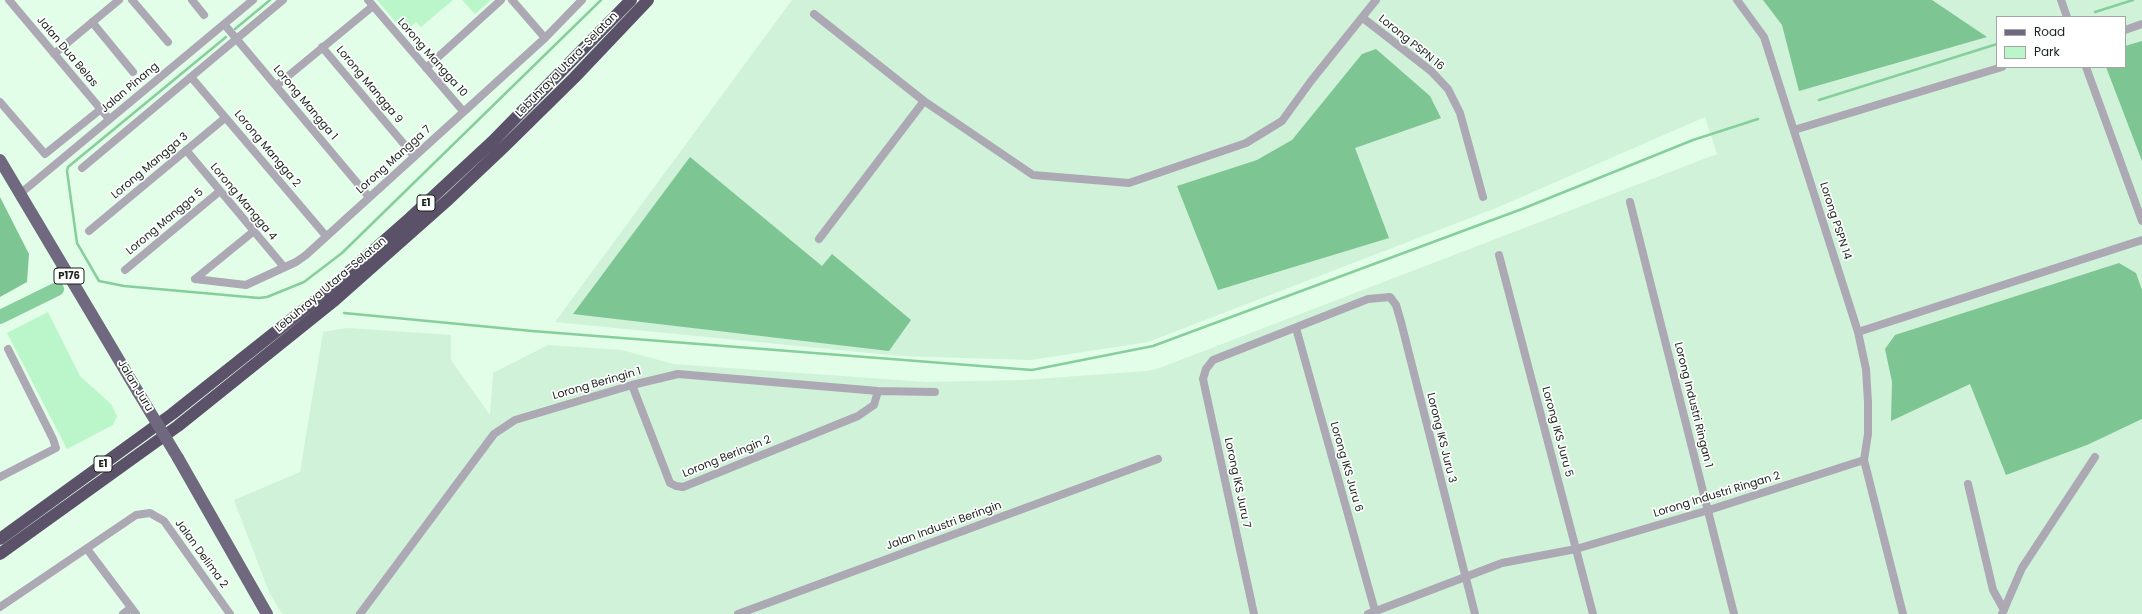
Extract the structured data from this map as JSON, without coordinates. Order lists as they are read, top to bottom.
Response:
{
  "streets": {
    "highway": ["Lebuhraya Utara–Selatan", "E1"],
    "main road": ["P176", "Jalan Juru"],
    "street": [
      "Lorong PSPN 16",
      "Jalan Dua Belas",
      "Lorong Mangga 10",
      "Lorong Mangga 9",
      "Jalan Pinang",
      "Lorong Mangga 1",
      "Lorong Mangga 2",
      "Lorong Mangga 7",
      "Lorong Mangga 3",
      "Lorong Mangga 4",
      "Lorong PSPN 14",
      "Lorong Mangga 5",
      "Lorong Beringin 1",
      "Lorong Industri Ringan 1",
      "Lorong IKS Juru 5",
      "Lorong IKS Juru 3",
      "Lorong Beringin 2",
      "Lorong IKS Juru 6",
      "Lorong IKS Juru 7",
      "Lorong Industri Ringan 2",
      "Jalan Industri Beringin",
      "Jalan Delima 2"
    ]
  },
  "crossings": [
    ["Jalan Dua Belas", "Jalan Pinang"],
    ["Lorong Mangga 10", "Lorong Mangga 7"],
    ["Lorong Mangga 9", "Lorong Mangga 7"],
    ["Jalan Pinang", "Lorong Mangga 1"],
    ["Jalan Pinang", "Jalan Juru"],
    ["Lorong Mangga 1", "Lorong Mangga 7"],
    ["Lorong Mangga 2", "Lorong Mangga 7"],
    ["Lorong Mangga 2", "Lorong Mangga 3"],
    ["Lorong Mangga 7", "Lorong Mangga 4"],
    ["Lorong Mangga 3", "Lorong Mangga 4"],
    ["Lorong Mangga 4", "Lorong Mangga 5"],
    ["Lorong PSPN 14", "Lorong Industri Ringan 2"],
    ["Lorong Beringin 1", "Lorong Beringin 2"],
    ["Lorong Industri Ringan 1", "Lorong Industri Ringan 2"],
    ["Lorong IKS Juru 5", "Lorong Industri Ringan 2"],
    ["Lorong IKS Juru 3", "Lorong IKS Juru 6"],
    ["Lorong IKS Juru 3", "Lorong IKS Juru 7"],
    ["Lorong IKS Juru 3", "Lorong Industri Ringan 2"],
    ["Lorong IKS Juru 6", "Lorong IKS Juru 7"],
    ["Lorong IKS Juru 6", "Lorong Industri Ringan 2"]
  ],
  "legend": ["Road", "Park"]
}
